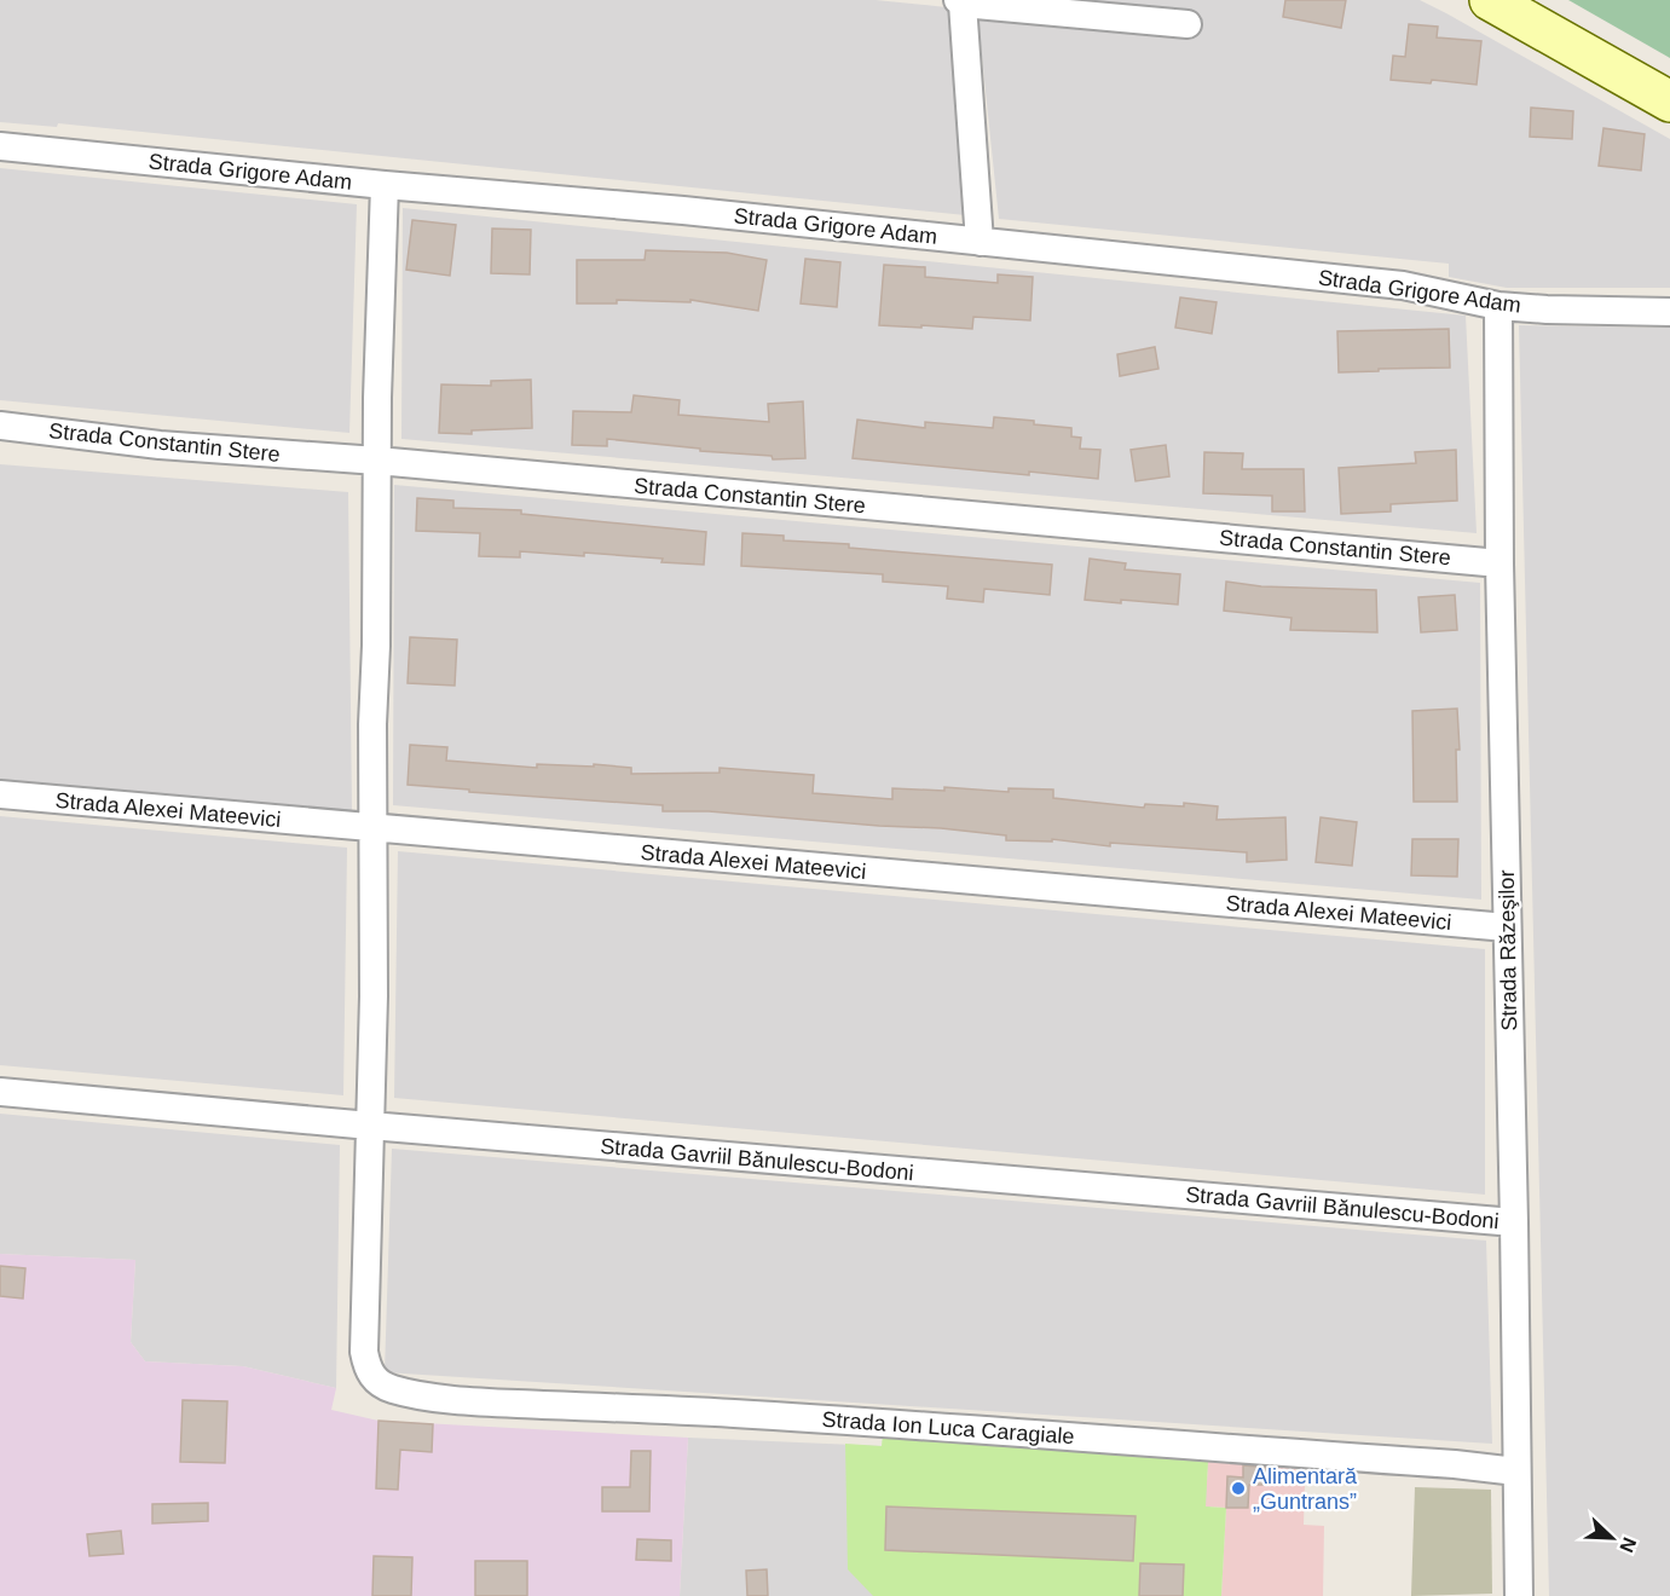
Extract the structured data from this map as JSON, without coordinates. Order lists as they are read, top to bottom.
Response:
{
  "streets": {
    "street": [
      "Strada Grigore Adam",
      "Strada Constantin Stere",
      "Strada Alexei Mateevici",
      "Strada Răzeşilor",
      "Strada Gavriil Bănulescu-Bodoni",
      "Strada Ion Luca Caragiale"
    ]
  },
  "crossings": [
    ["Strada Grigore Adam", "Strada Răzeşilor"],
    ["Strada Constantin Stere", "Strada Răzeşilor"],
    ["Strada Alexei Mateevici", "Strada Răzeşilor"],
    ["Strada Răzeşilor", "Strada Gavriil Bănulescu-Bodoni"],
    ["Strada Răzeşilor", "Strada Ion Luca Caragiale"],
    ["Strada Gavriil Bănulescu-Bodoni", "Strada Ion Luca Caragiale"]
  ],
  "places": ["Alimentară „Guntrans”"],
  "north": "bottom right"
}
